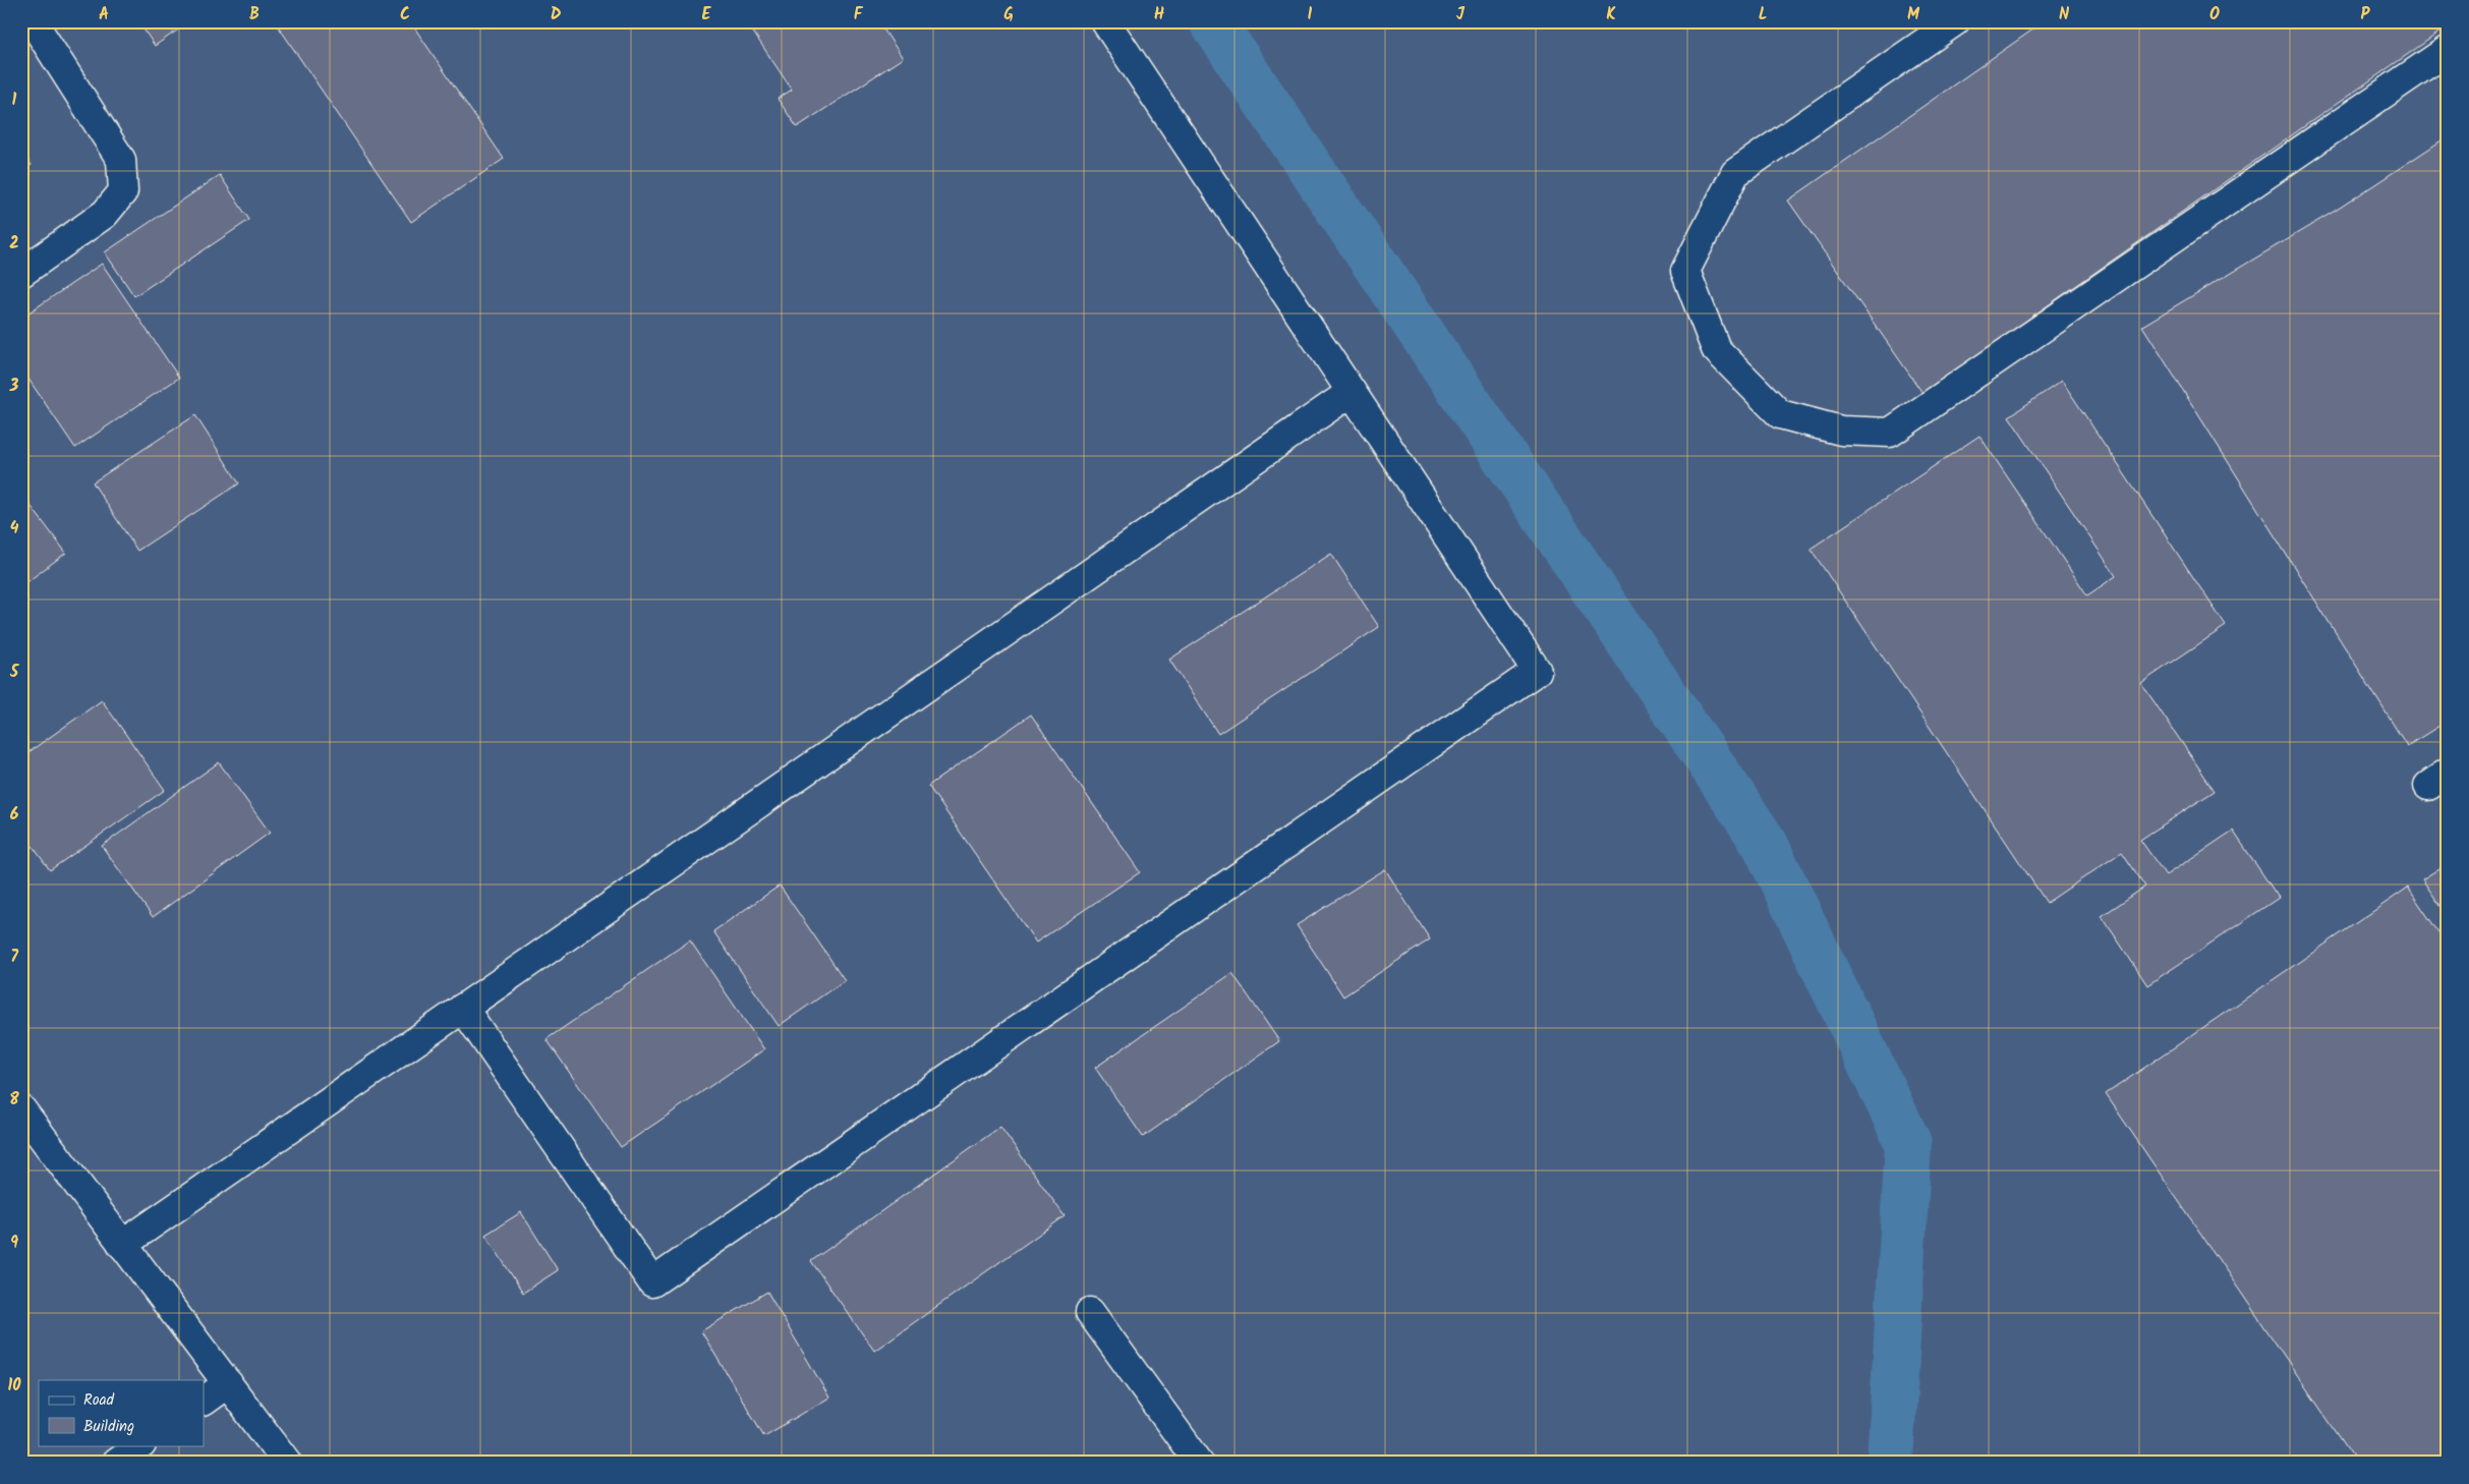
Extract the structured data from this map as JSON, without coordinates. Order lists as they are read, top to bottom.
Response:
{
  "legend": ["Road", "Building"],
  "grid": {
    "columns": [
      "A",
      "B",
      "C",
      "D",
      "E",
      "F",
      "G",
      "H",
      "I",
      "J",
      "K",
      "L",
      "M",
      "N",
      "O",
      "P"
    ],
    "rows": [
      "1",
      "2",
      "3",
      "4",
      "5",
      "6",
      "7",
      "8",
      "9",
      "10"
    ]
  }
}
